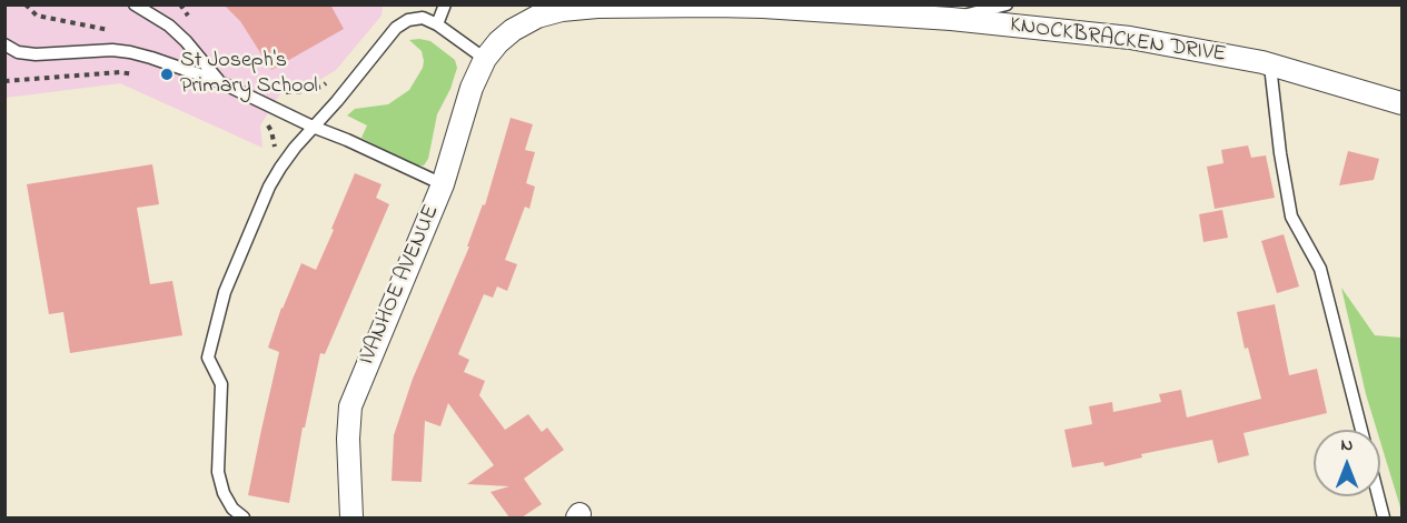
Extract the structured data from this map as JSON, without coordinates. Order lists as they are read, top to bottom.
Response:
{
  "streets": {
    "street": ["KNOCKBRACKEN DRIVE", "IVANHOE AVENUE"]
  },
  "crossings": [
    ["KNOCKBRACKEN DRIVE", "IVANHOE AVENUE"]
  ],
  "places": ["St Joseph's Primary School"],
  "north": "top"
}
